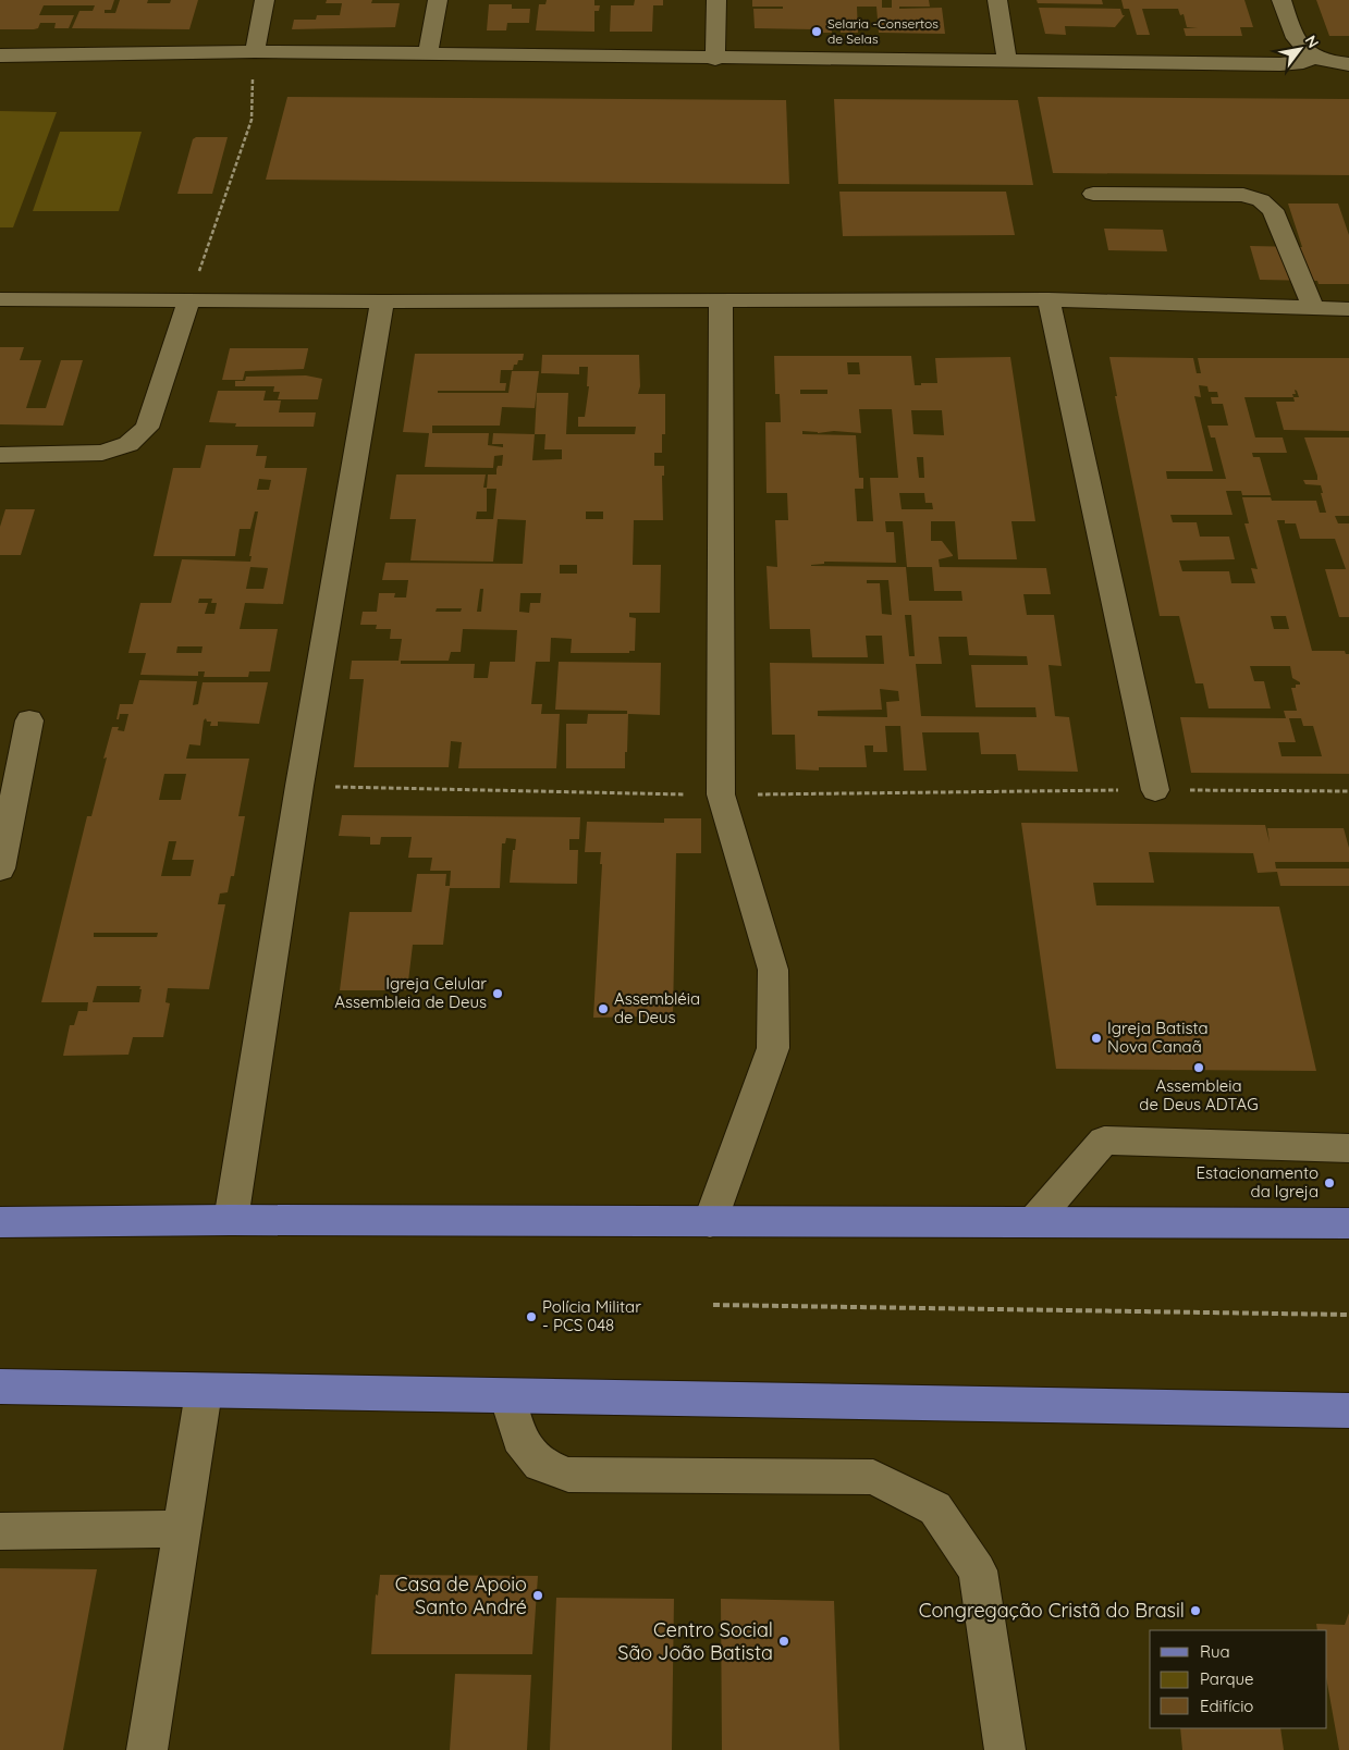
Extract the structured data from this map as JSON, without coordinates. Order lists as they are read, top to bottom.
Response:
{
  "places": [
    "Selaria -Consertos de Selas",
    "Igreja Celular Assembleia de Deus",
    "Assembléia de Deus",
    "Igreja Batista Nova Canaã",
    "Assembleia de Deus ADTAG",
    "Estacionamento da Igreja",
    "Polícia Militar - PCS 048",
    "Casa de Apoio Santo André",
    "Congregação Cristã do Brasil",
    "Centro Social São João Batista"
  ],
  "legend": ["Rua", "Parque", "Edifício"],
  "north": "top right"
}
